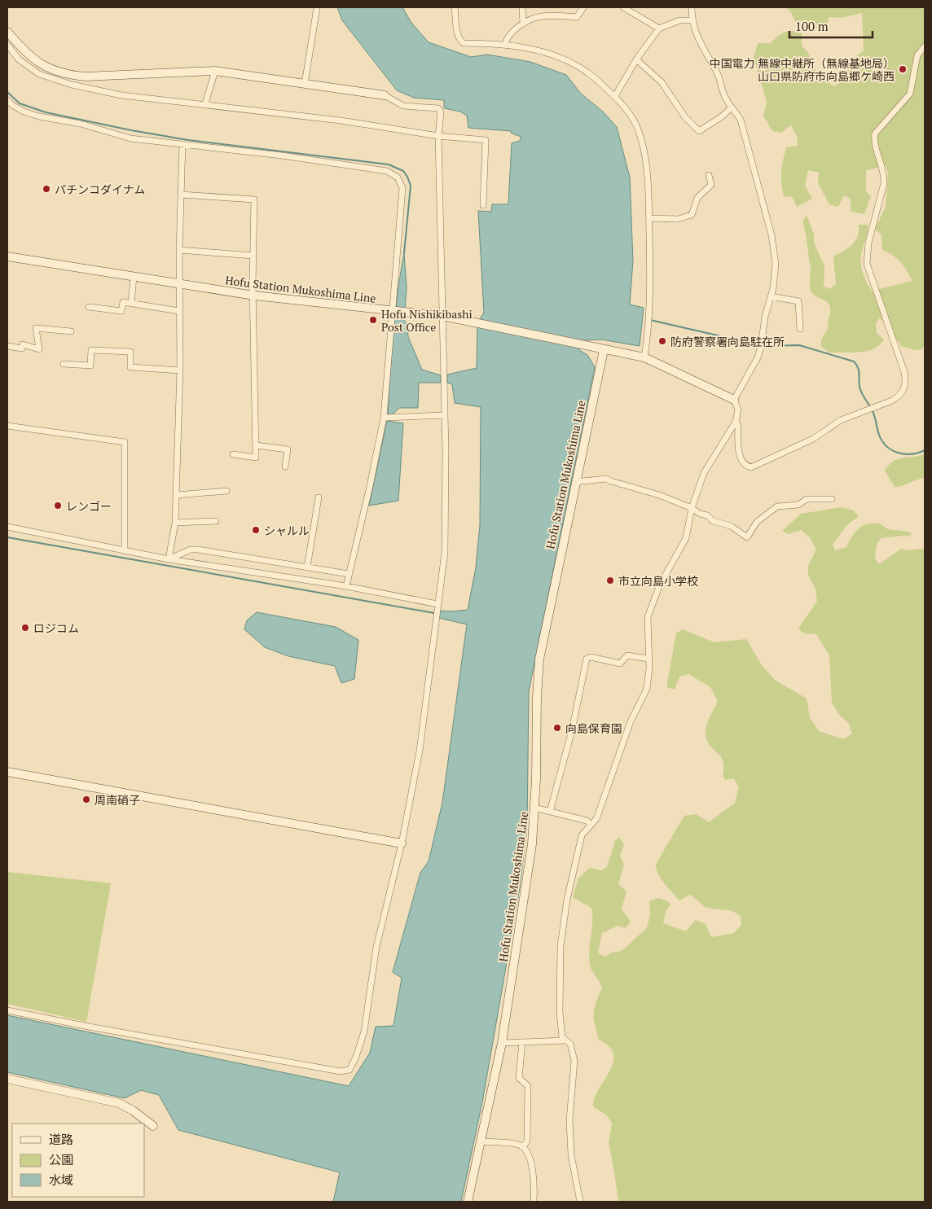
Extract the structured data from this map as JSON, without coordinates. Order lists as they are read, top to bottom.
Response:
{
  "streets": {
    "main road": ["Hofu Station Mukoshima Line"]
  },
  "places": [
    "中国電力 無線中継所（無線基地局） 山口県防府市向島郷ケ崎西",
    "パチンコダイナム",
    "Hofu Nishikibashi Post Office",
    "防府警察署向島駐在所",
    "レンゴー",
    "シャルル",
    "市立向島小学校",
    "ロジコム",
    "向島保育園",
    "周南硝子"
  ],
  "legend": ["道路", "公園", "水域"],
  "scale_bar": "100 m"
}
